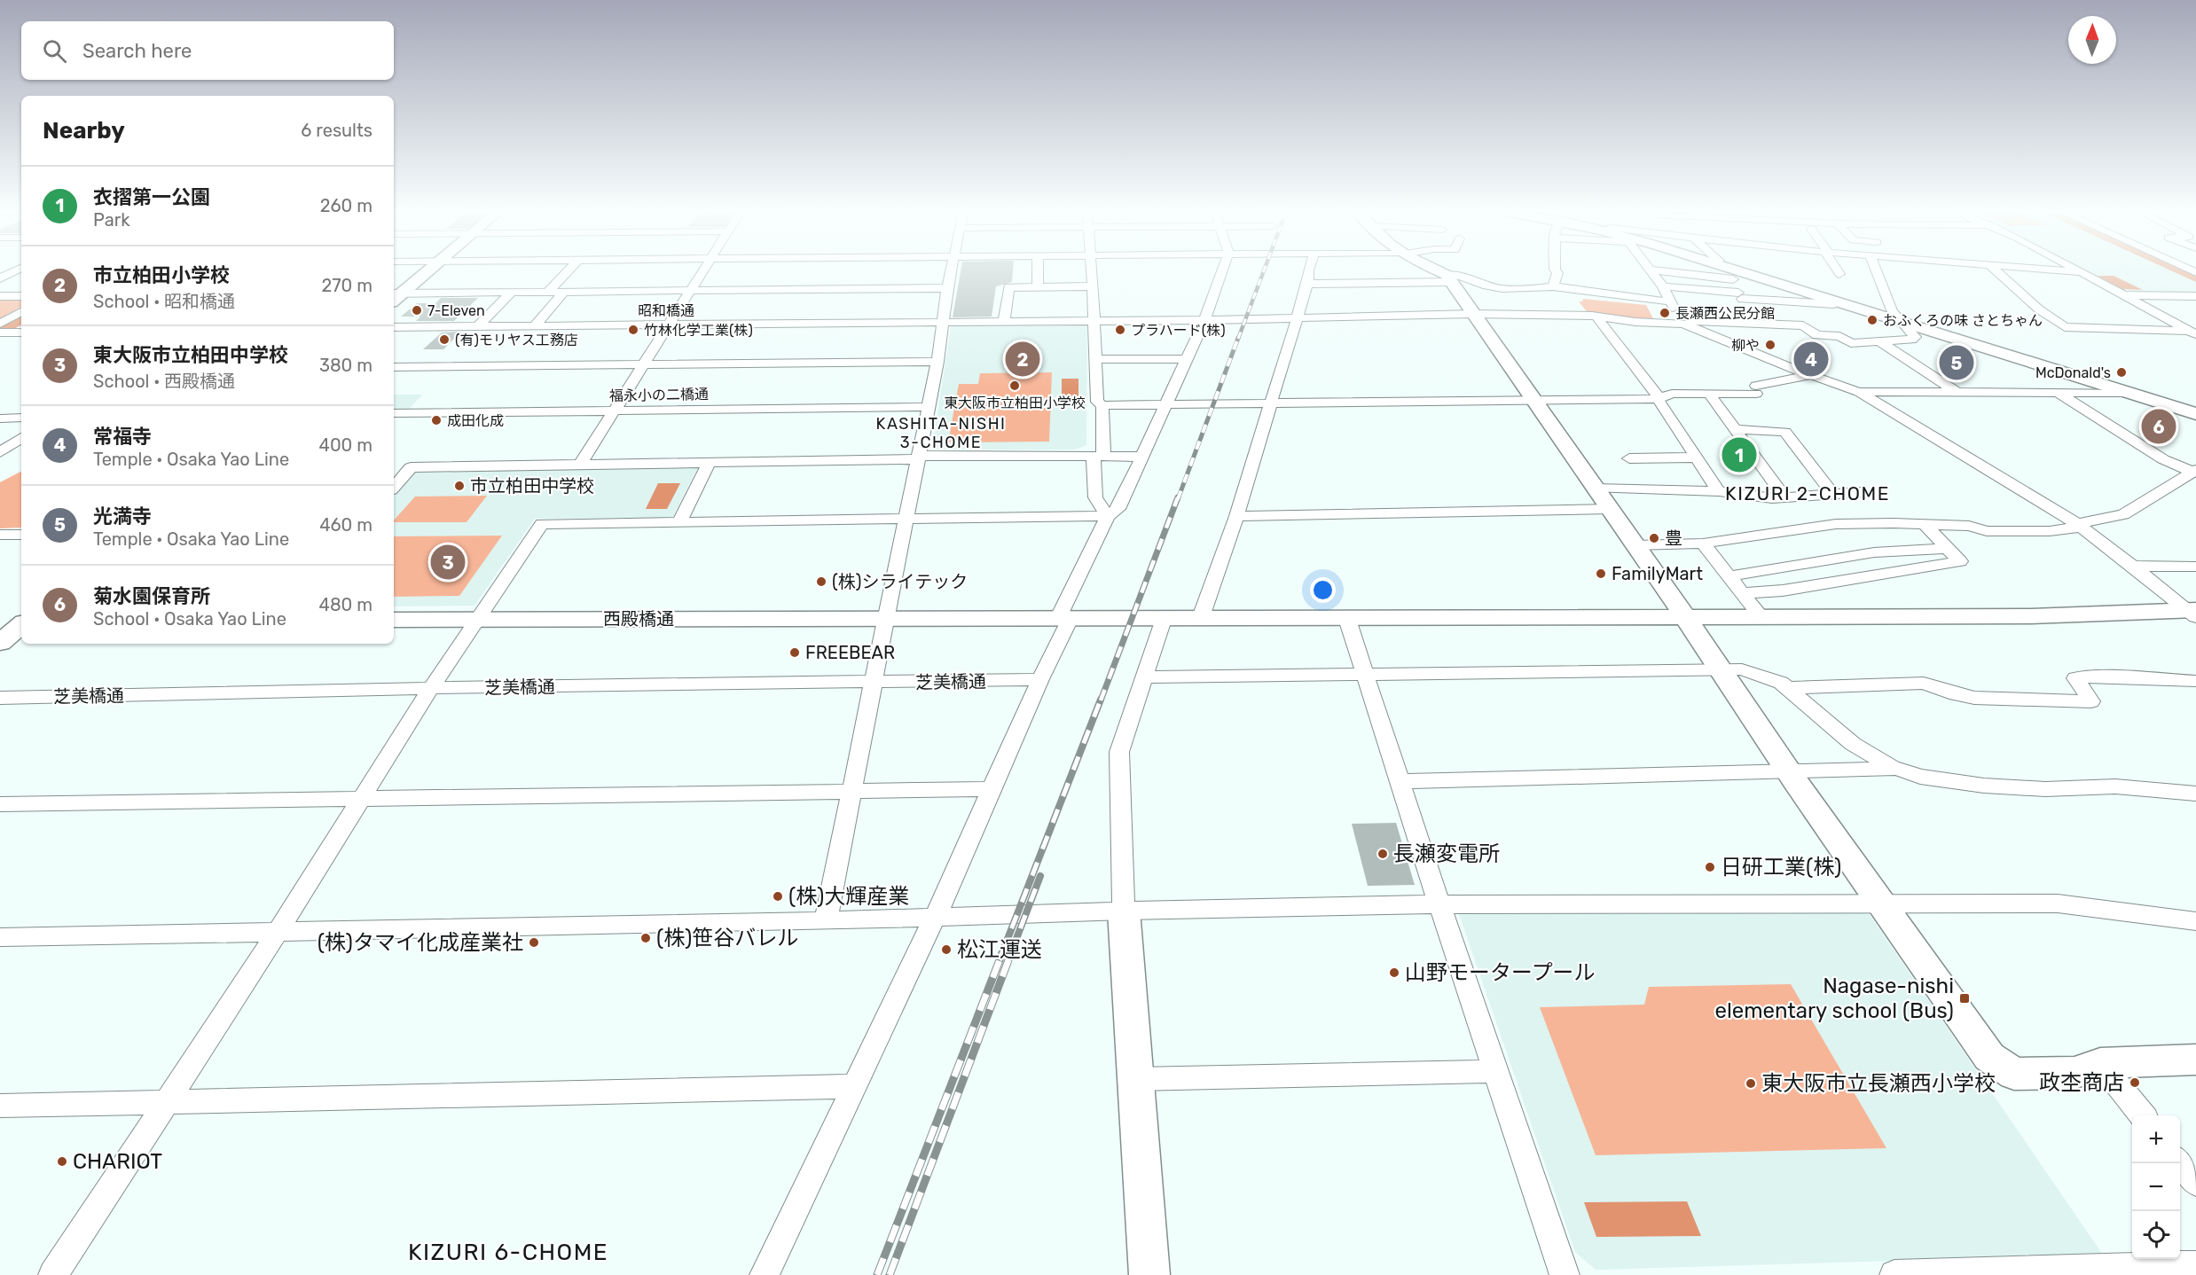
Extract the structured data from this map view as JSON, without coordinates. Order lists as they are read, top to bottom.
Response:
{
  "streets": {
    "street": [
      "昭和橋通",
      "福永小の二橋通",
      "西殿橋通",
      "芝美橋通"
    ]
  },
  "districts": ["KASHITA-NISHI 3-CHOME", "KIZURI 2-CHOME", "KIZURI 6-CHOME"],
  "places": {
    "other": [
      "7-Eleven",
      "長瀬西公民分館",
      "おふくろの味 さとちゃん",
      "竹林化学工業(株)",
      "プラハード(株)",
      "(有)モリヤス工務店",
      "柳や",
      "McDonald's",
      "東大阪市立柏田小学校",
      "成田化成",
      "市立柏田中学校",
      "豊",
      "FamilyMart",
      "(株)シライテック",
      "FREEBEAR",
      "長瀬変電所",
      "日研工業(株)",
      "(株)大輝産業",
      "(株)笹谷バレル",
      "(株)タマイ化成産業社",
      "松江運送",
      "山野モータープール",
      "政杢商店",
      "東大阪市立長瀬西小学校",
      "CHARIOT"
    ],
    "transit": ["Nagase-nishi elementary school (Bus)"]
  },
  "north": "top",
  "page": {
    "search": "Search here",
    "heading": ["Nearby", "6 results"],
    "list": [
      {
        "mark": "1",
        "name": "衣摺第一公園",
        "note": "Park",
        "value": "260 m"
      },
      {
        "mark": "2",
        "name": "市立柏田小学校",
        "note": "School · 昭和橋通",
        "value": "270 m"
      },
      {
        "mark": "3",
        "name": "東大阪市立柏田中学校",
        "note": "School · 西殿橋通",
        "value": "380 m"
      },
      {
        "mark": "4",
        "name": "常福寺",
        "note": "Temple · Osaka Yao Line",
        "value": "400 m"
      },
      {
        "mark": "5",
        "name": "光満寺",
        "note": "Temple · Osaka Yao Line",
        "value": "460 m"
      },
      {
        "mark": "6",
        "name": "菊水園保育所",
        "note": "School · Osaka Yao Line",
        "value": "480 m"
      }
    ],
    "pins": [
      "2",
      "4",
      "5",
      "6",
      "1",
      "3"
    ],
    "map_buttons": ["+", "−"]
  }
}
